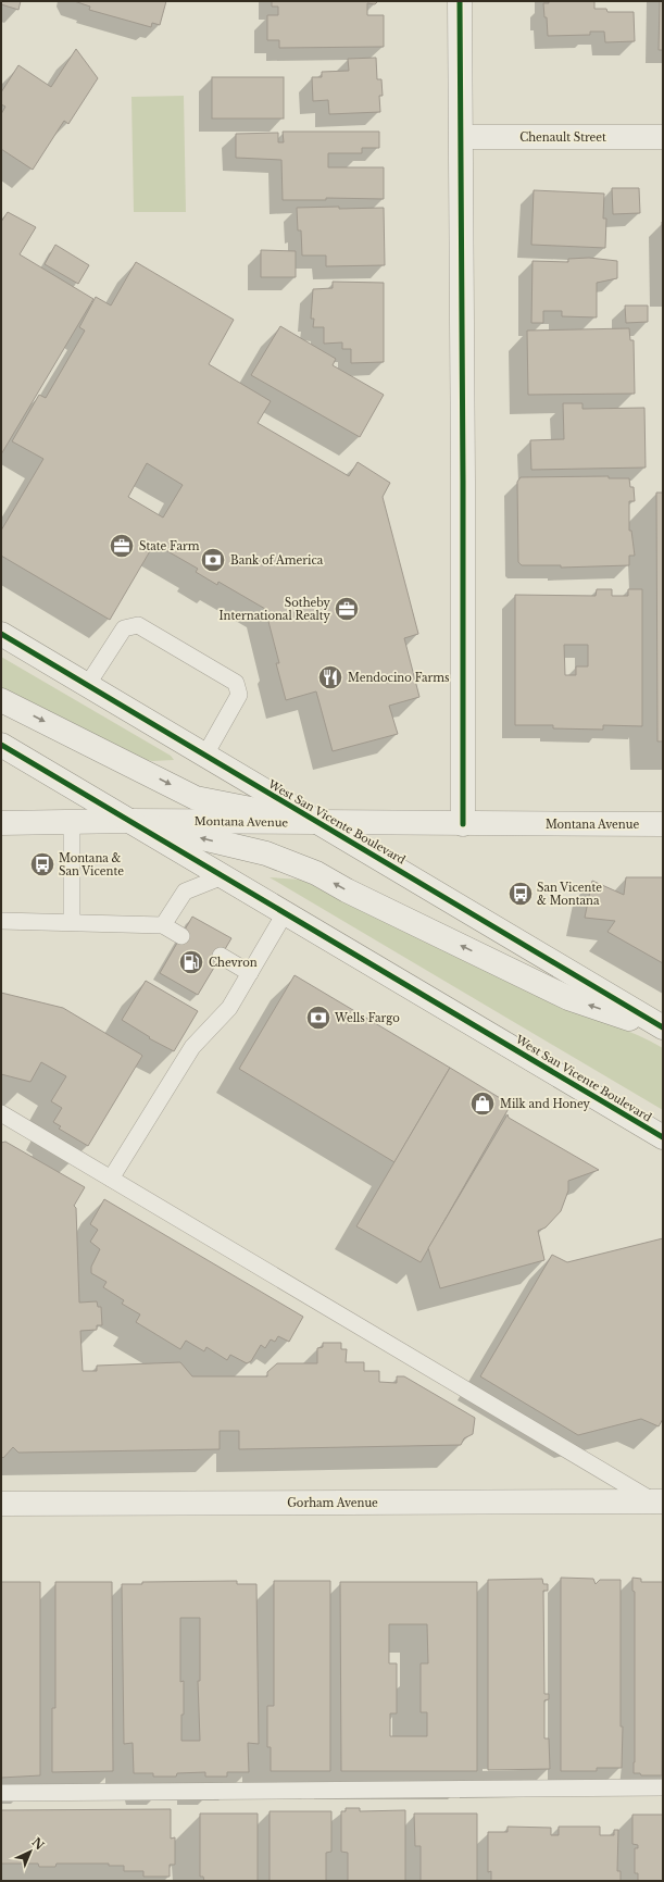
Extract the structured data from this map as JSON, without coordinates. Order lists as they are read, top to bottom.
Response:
{
  "streets": {
    "main road": [
      "Chenault Street",
      "Montana Avenue",
      "West San Vicente Boulevard",
      "Gorham Avenue"
    ]
  },
  "crossings": [
    ["Montana Avenue", "West San Vicente Boulevard"]
  ],
  "places": {
    "office": ["State Farm", "Sotheby International Realty"],
    "bank": ["Bank of America", "Wells Fargo"],
    "restaurant": ["Mendocino Farms"],
    "bus stop": ["Montana & San Vicente", "San Vicente & Montana"],
    "fuel station": ["Chevron"],
    "shop": ["Milk and Honey"]
  },
  "north": "top right"
}
